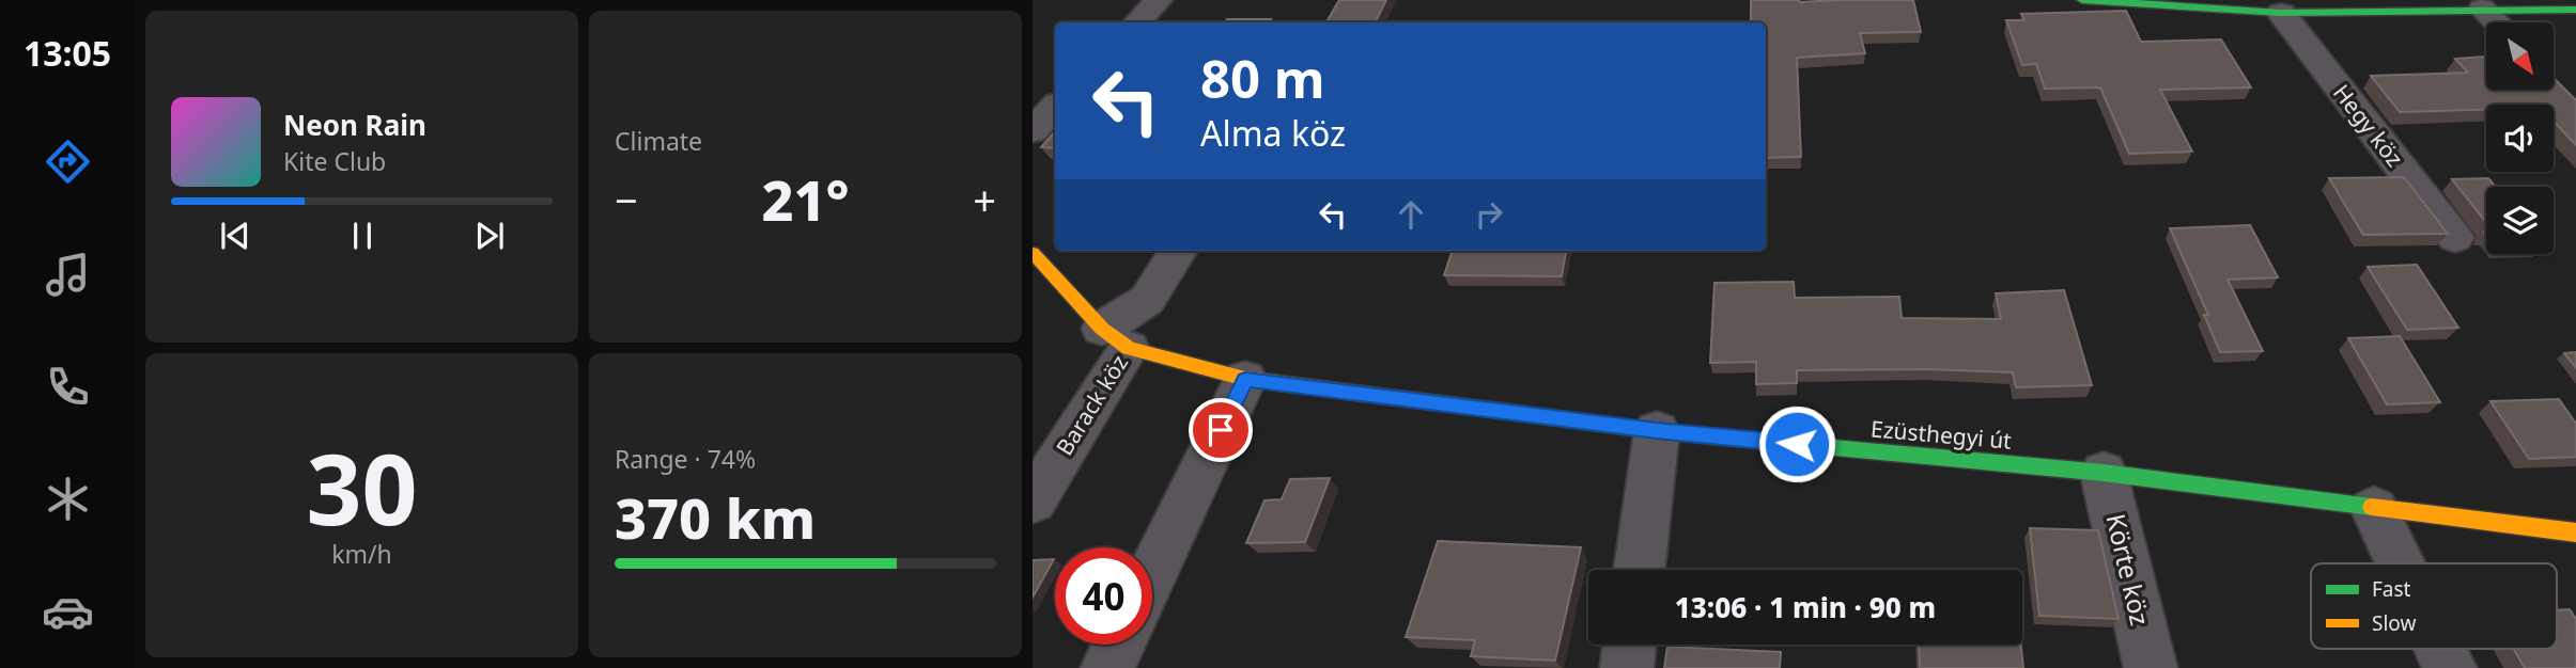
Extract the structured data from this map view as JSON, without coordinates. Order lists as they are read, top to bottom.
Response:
{
  "streets": {
    "street": [
      "Hegy köz",
      "Barack köz",
      "Ezüsthegyi út",
      "Körte köz"
    ]
  },
  "crossings": [
    ["Barack köz", "Ezüsthegyi út"],
    ["Ezüsthegyi út", "Körte köz"]
  ],
  "legend": ["Fast", "Slow"],
  "north": "bottom right",
  "page": {
    "tabs": "13:05",
    "tile": [
      "Climate",
      ["30", "km/h"],
      ["Range · 74%", "370 km"]
    ],
    "turn": ["80 m", "Alma köz"],
    "song": ["Neon Rain", "Kite Club"],
    "heat": ["−", "21°", "+"],
    "limit": "40",
    "trip": "13:06 · 1 min · 90 m"
  }
}
